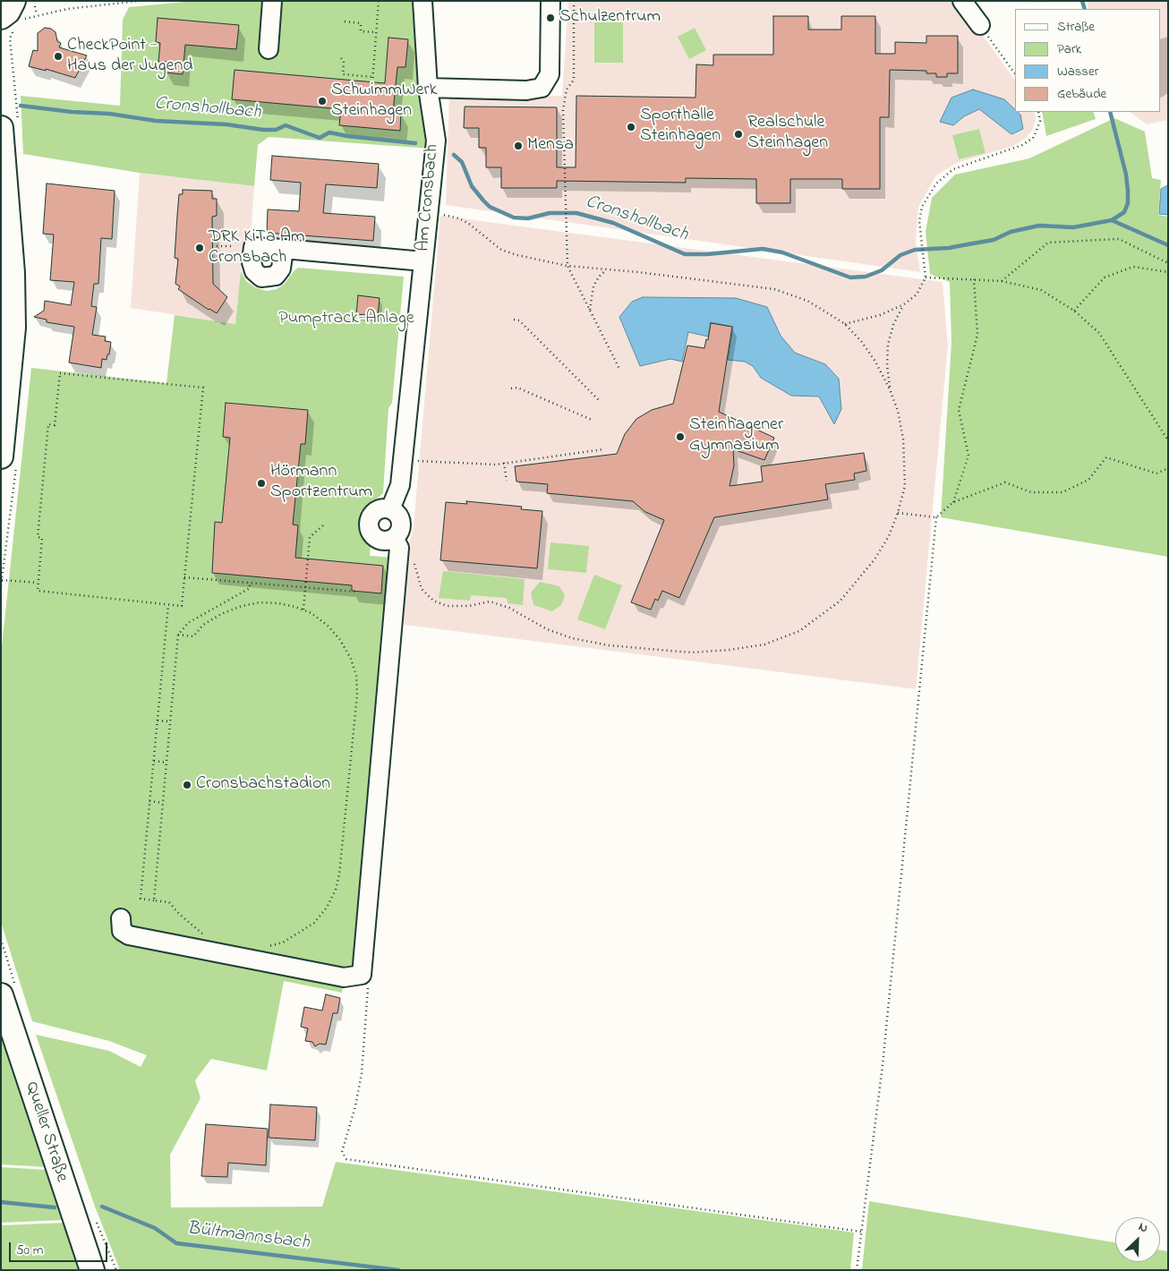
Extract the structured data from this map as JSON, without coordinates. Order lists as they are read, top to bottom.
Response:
{
  "streets": {
    "main road": ["Queller Straße"],
    "street": ["Am Cronsbach"]
  },
  "water": ["Cronshollbach", "Bültmannsbach"],
  "parks": ["Pumptrack-Anlage"],
  "places": [
    "Schulzentrum",
    "CheckPoint - Haus der Jugend",
    "SchwimmWerk Steinhagen",
    "Sporthalle Steinhagen",
    "Realschule Steinhagen",
    "Mensa",
    "DRK KiTa Am Cronsbach",
    "Steinhagener Gymnasium",
    "Hörmann Sportzentrum",
    "Cronsbachstadion"
  ],
  "legend": [
    "Straße",
    "Park",
    "Wasser",
    "Gebäude"
  ],
  "scale_bar": "50 m",
  "north": "top right"
}
